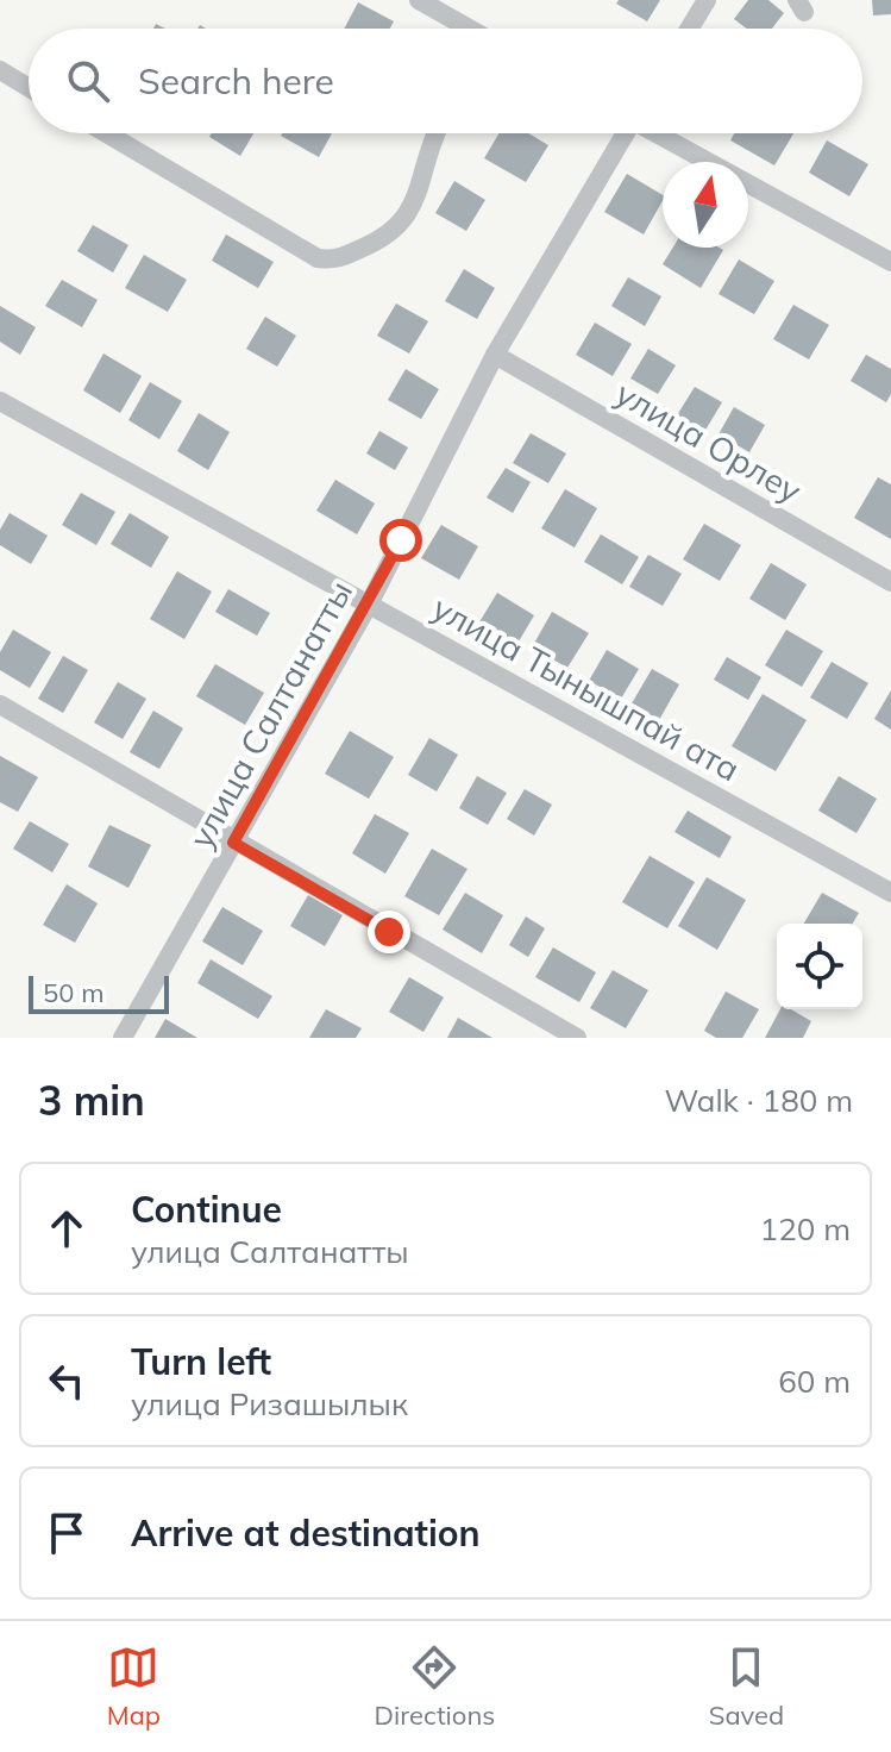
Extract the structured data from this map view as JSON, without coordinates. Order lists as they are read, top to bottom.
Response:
{
  "streets": {
    "street": ["улица Орлеу", "улица Тынышпай ата", "улица Салтанатты"]
  },
  "crossings": [
    ["улица Орлеу", "улица Салтанатты"],
    ["улица Тынышпай ата", "улица Салтанатты"]
  ],
  "scale_bar": "50 m",
  "north": "top",
  "page": {
    "search": "Search here",
    "scale": "50 m",
    "heading": ["3 min", "Walk · 180 m"],
    "list": [
      ["Continue", "улица Салтанатты", "120 m"],
      ["Turn left", "улица Ризашылык", "60 m"],
      "Arrive at destination"
    ],
    "nav": ["Map", "Directions", "Saved"]
  }
}
